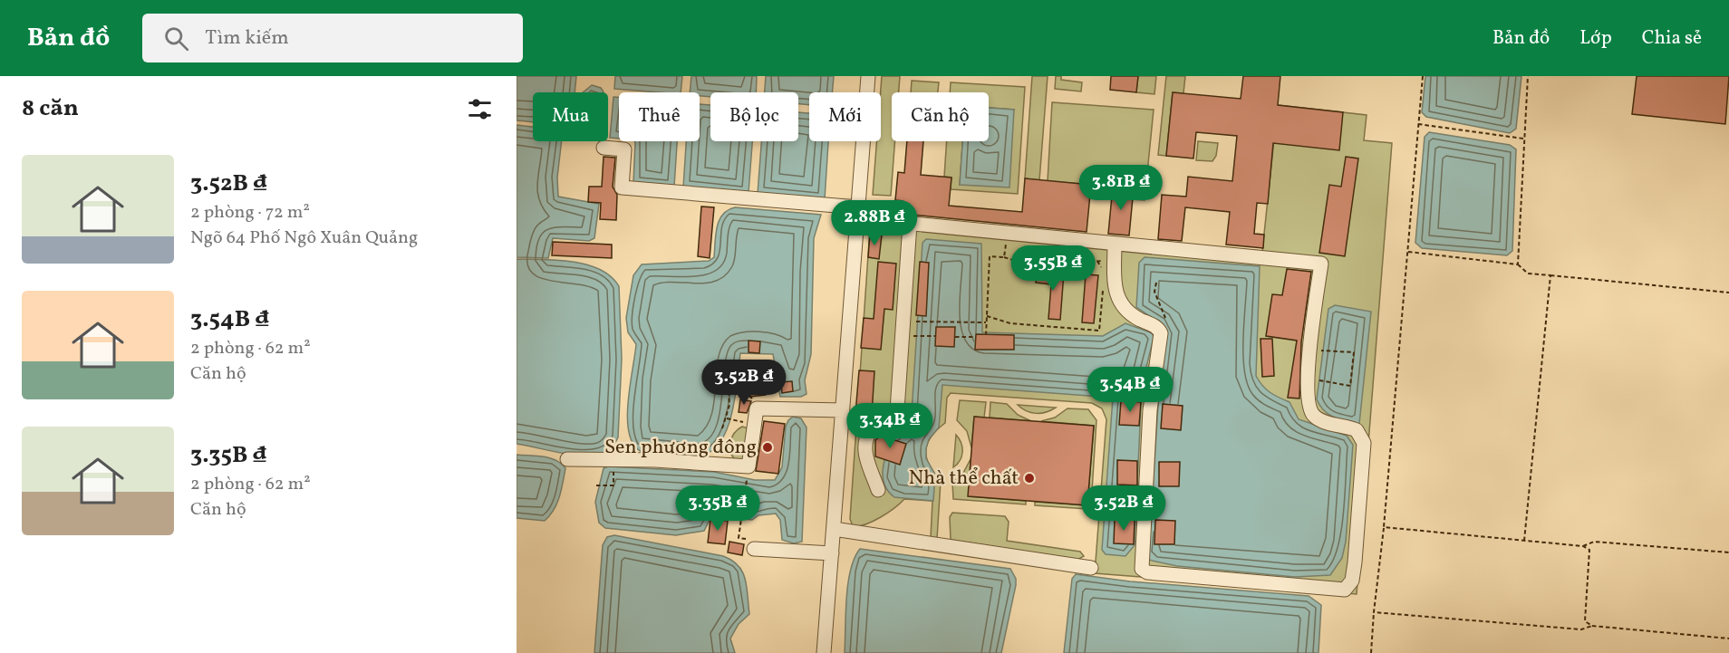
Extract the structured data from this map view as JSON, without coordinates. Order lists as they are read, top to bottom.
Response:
{
  "places": ["Sen phương đông", "Nhà thể chất"],
  "page": {
    "header": "Bản đồ",
    "search": "Tìm kiếm",
    "nav": ["Bản đồ", "Lớp", "Chia sẻ"],
    "heading": "8 căn",
    "chip": [
      "Mua",
      "Thuê",
      "Bộ lọc",
      "Mới",
      "Căn hộ"
    ],
    "list": [
      {
        "name": "3.52B ₫",
        "note": "2 phòng · 72 m² · Ngõ 64 Phố Ngô Xuân Quảng"
      },
      {
        "name": "3.54B ₫",
        "note": "2 phòng · 62 m² · Căn hộ"
      },
      {
        "name": "3.35B ₫",
        "note": "2 phòng · 62 m² · Căn hộ"
      }
    ],
    "price": [
      "3.81B ₫",
      "2.88B ₫",
      "3.55B ₫",
      "3.52B ₫",
      "3.54B ₫",
      "3.34B ₫",
      "3.35B ₫",
      "3.52B ₫"
    ]
  }
}
